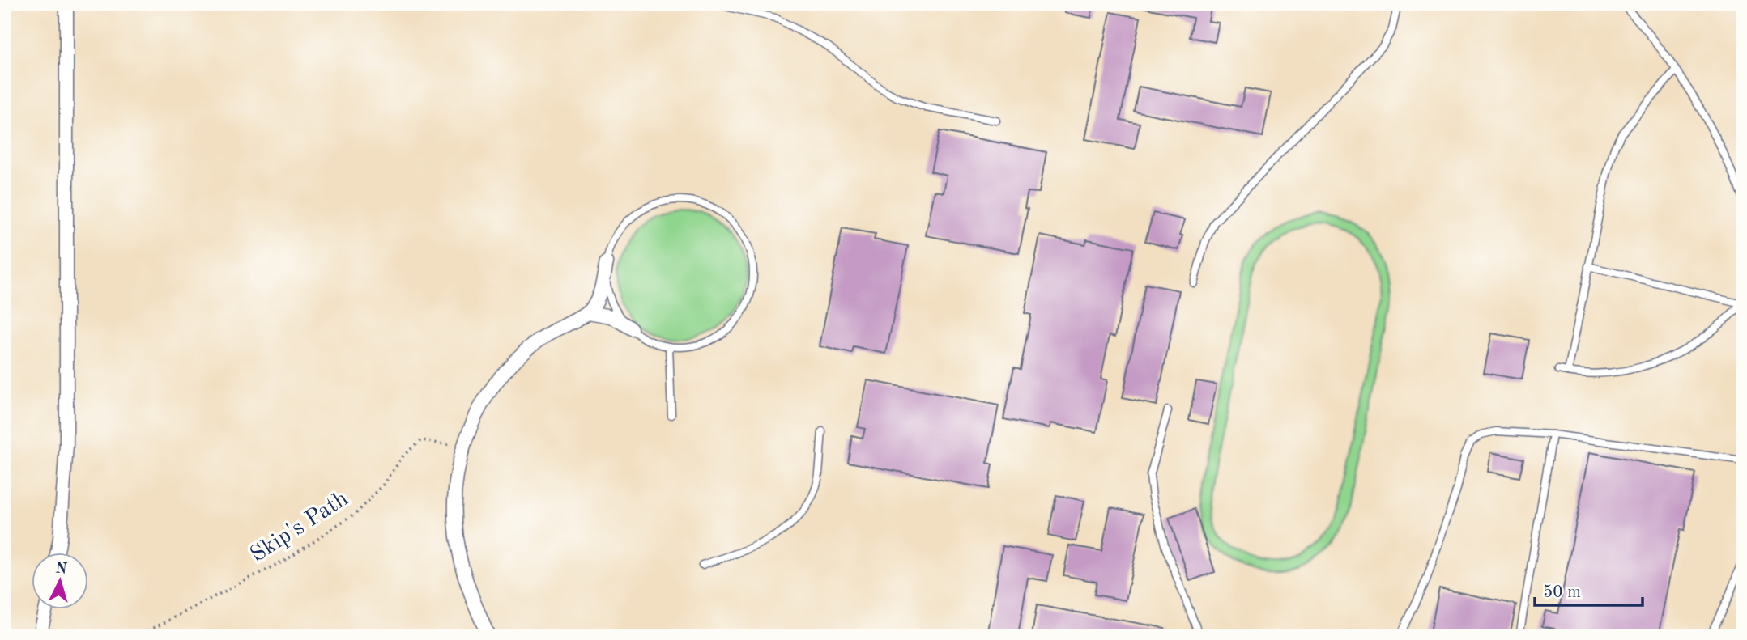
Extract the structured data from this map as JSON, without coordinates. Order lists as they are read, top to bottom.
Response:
{
  "streets": {
    "path": ["Skip's Path"]
  },
  "scale_bar": "50 m",
  "north": "top"
}
